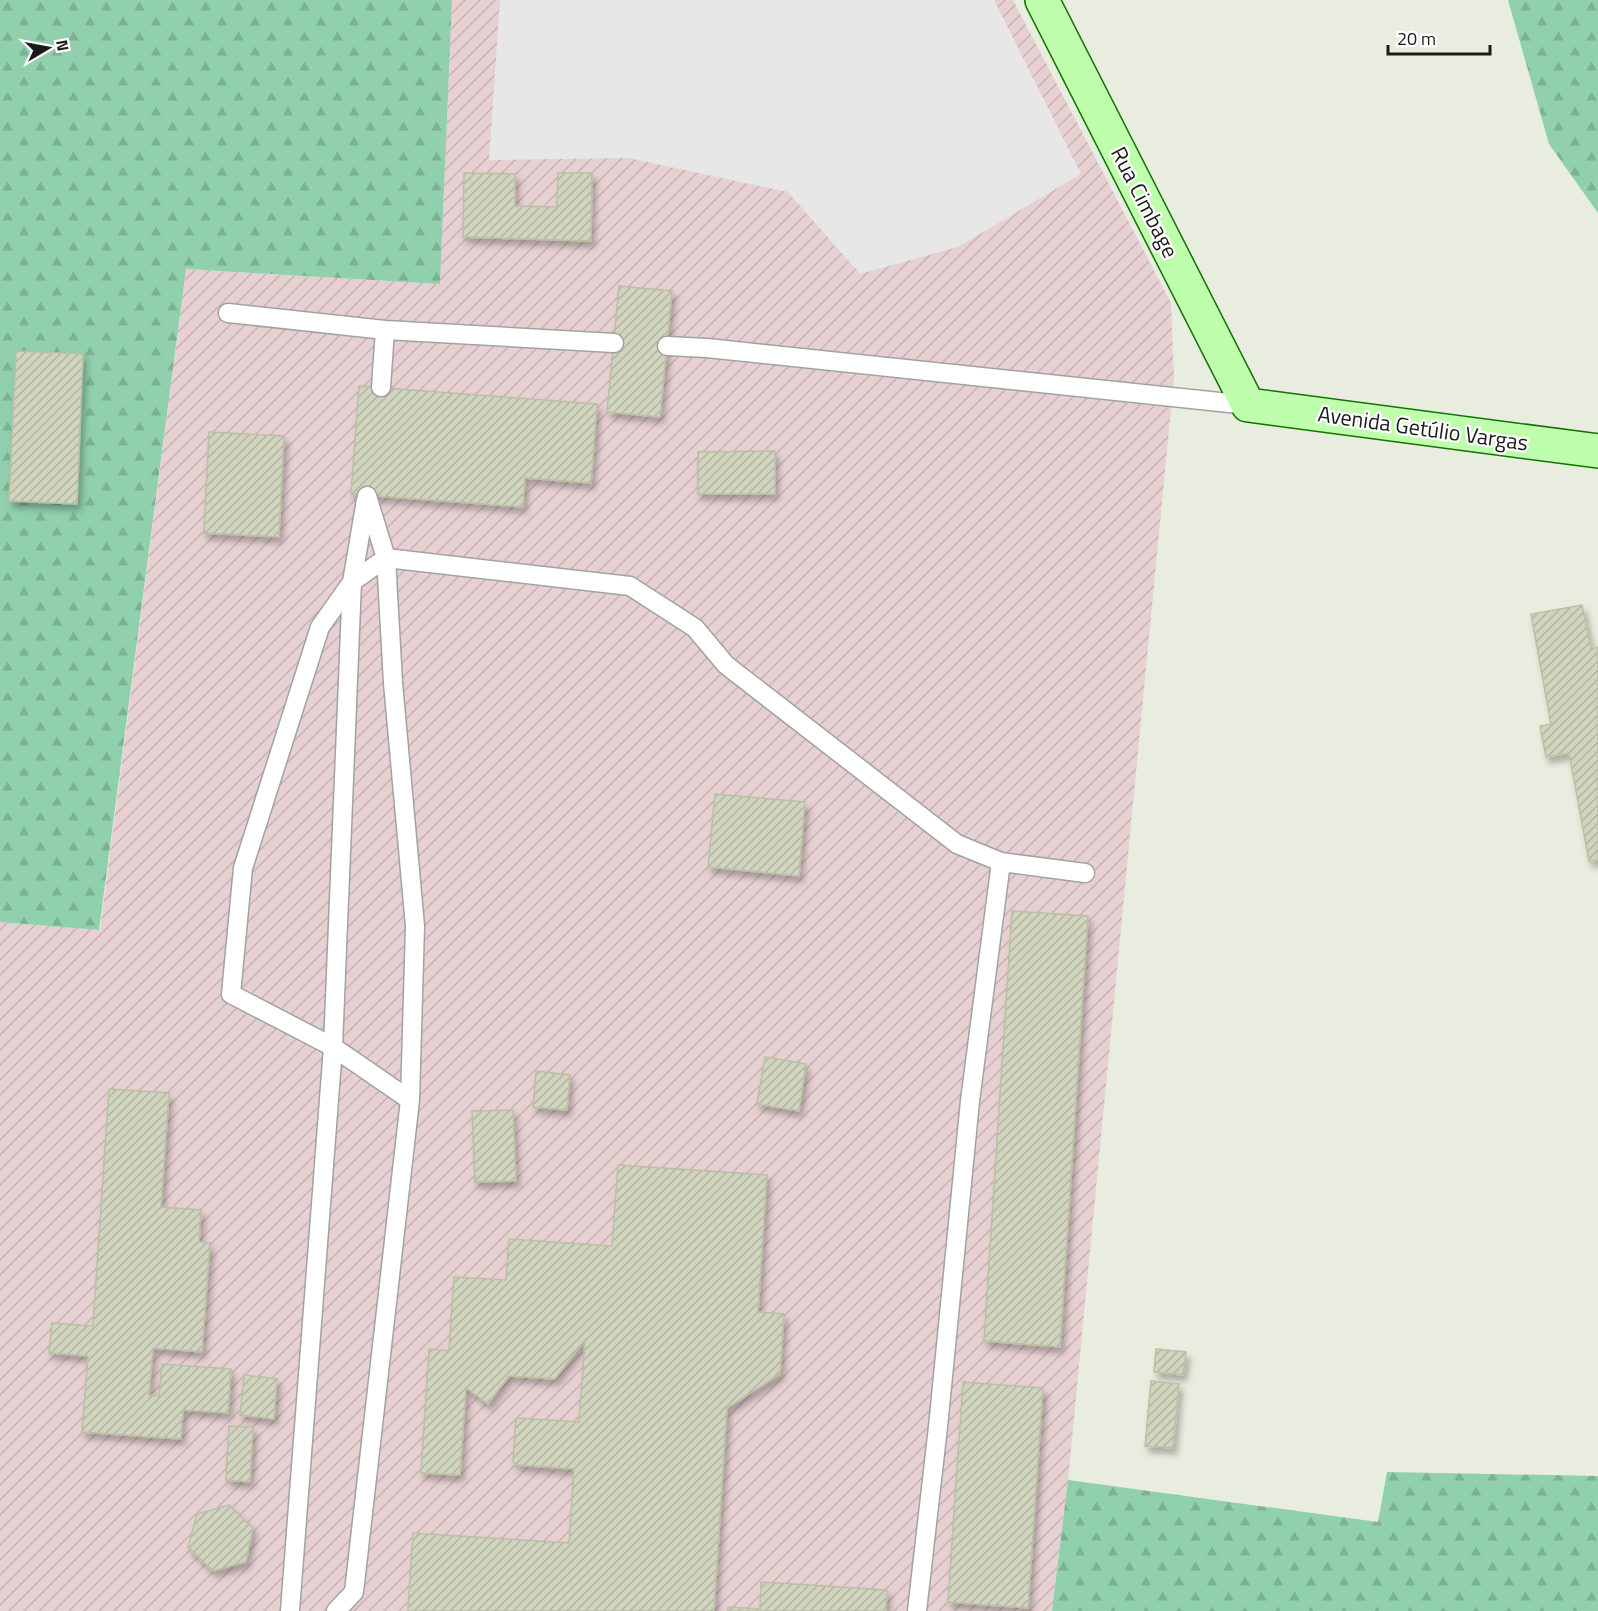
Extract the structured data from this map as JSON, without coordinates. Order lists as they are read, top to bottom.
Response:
{
  "streets": {
    "street": ["Rua Cimbage", "Avenida Getúlio Vargas"]
  },
  "crossings": [
    ["Rua Cimbage", "Avenida Getúlio Vargas"]
  ],
  "scale_bar": "20 m",
  "north": "right"
}
